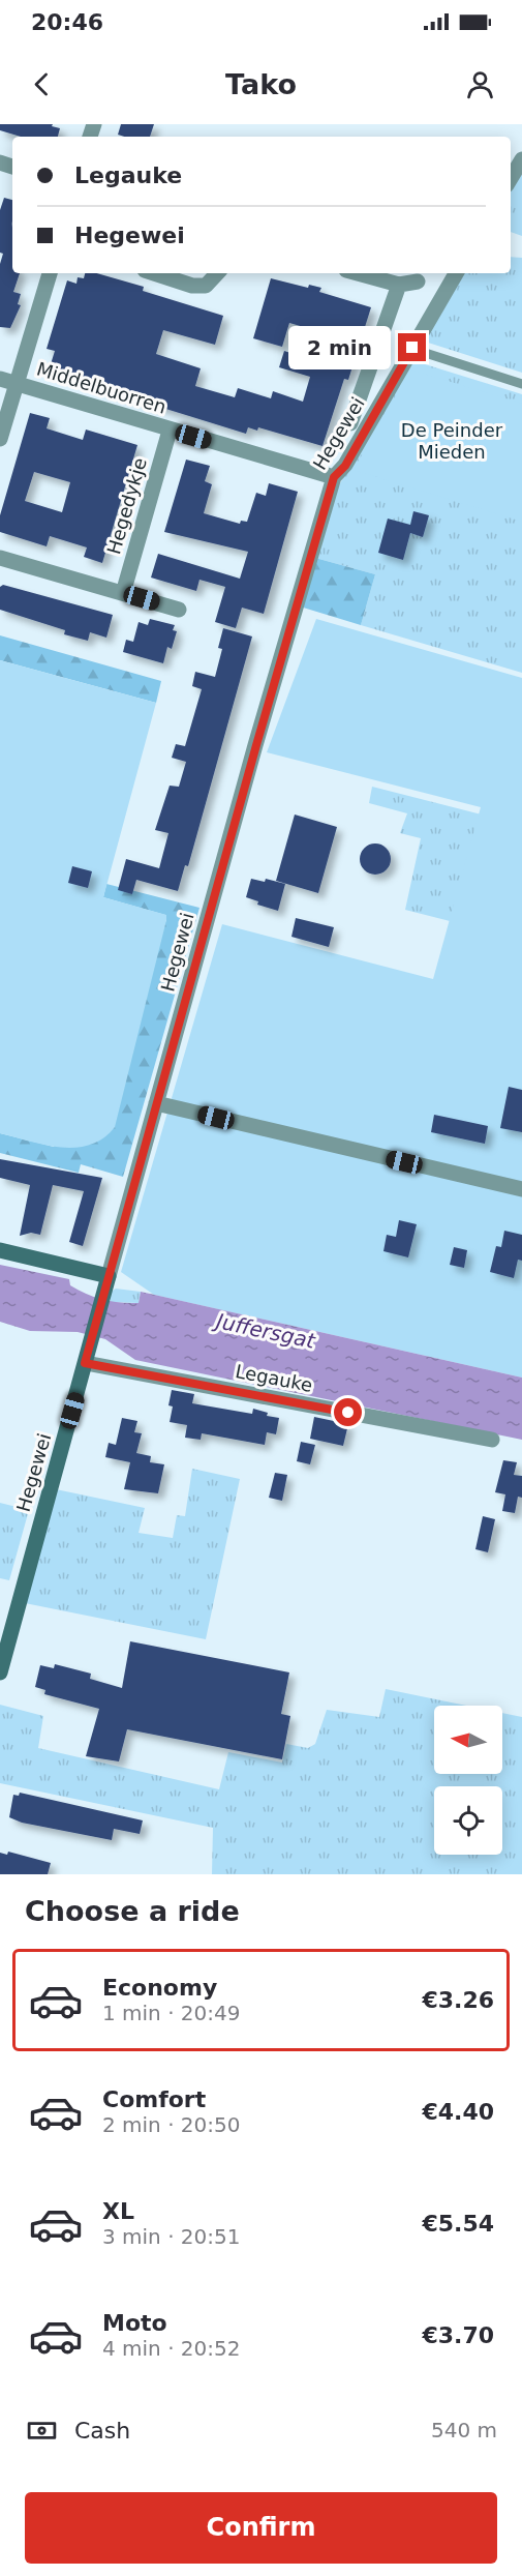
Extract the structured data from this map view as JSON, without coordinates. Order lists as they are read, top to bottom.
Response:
{
  "streets": {
    "street": [
      "Middelbuorren",
      "Hegewei",
      "Hegedykje",
      "Legauke"
    ]
  },
  "crossings": [
    ["Middelbuorren", "Hegewei"],
    ["Middelbuorren", "Hegedykje"],
    ["Hegewei", "Legauke"]
  ],
  "water": ["Juffersgat"],
  "parks": ["De Peinder Mieden"],
  "north": "left",
  "page": {
    "status": "20:46",
    "header": "Tako",
    "banner": ["Legauke", "Hegewei"],
    "bubble": "2 min",
    "heading": "Choose a ride",
    "list": [
      {
        "name": "Economy",
        "note": "1 min · 20:49",
        "value": "€3.26"
      },
      {
        "name": "Comfort",
        "note": "2 min · 20:50",
        "value": "€4.40"
      },
      {
        "name": "XL",
        "note": "3 min · 20:51",
        "value": "€5.54"
      },
      {
        "name": "Moto",
        "note": "4 min · 20:52",
        "value": "€3.70"
      }
    ],
    "pay": ["Cash", "540 m"],
    "buttons": "Confirm"
  }
}
